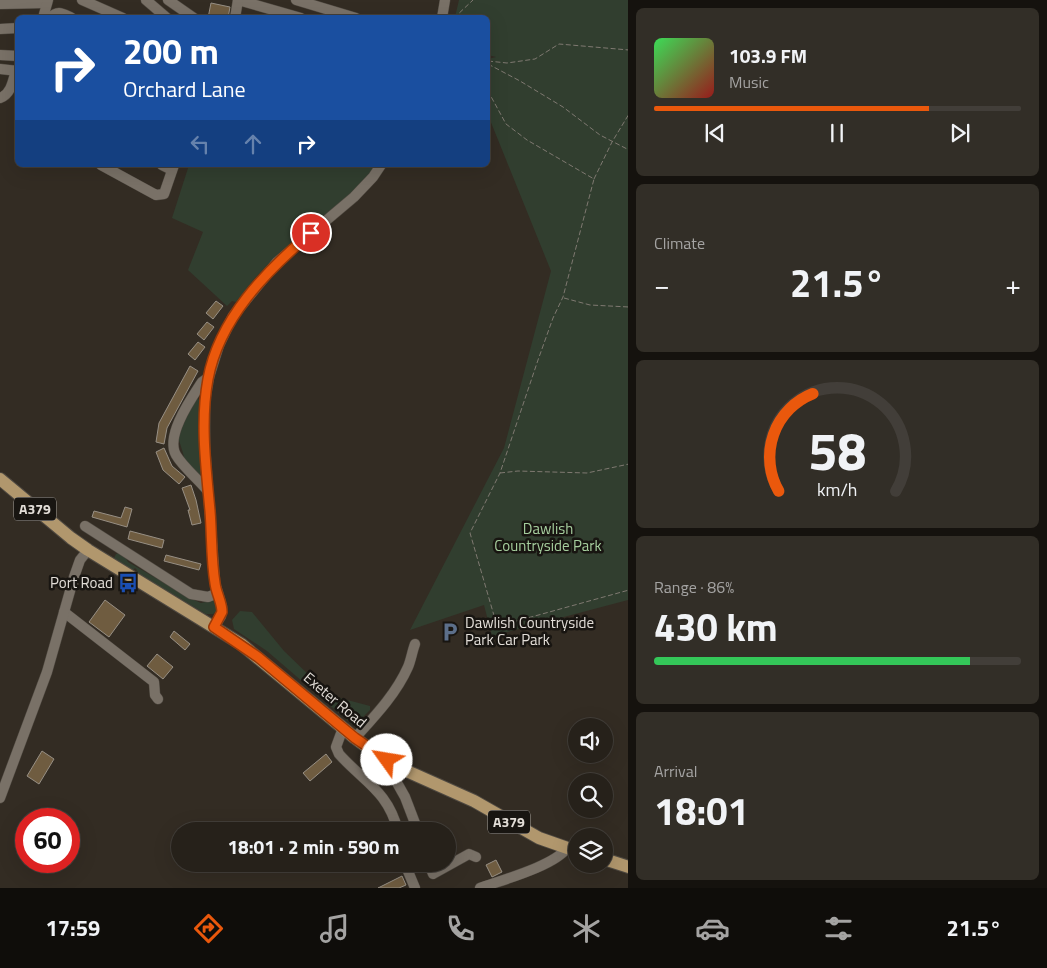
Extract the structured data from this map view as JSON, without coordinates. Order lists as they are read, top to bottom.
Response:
{
  "streets": {
    "main road": ["A379", "Exeter Road"]
  },
  "crossings": [
    ["A379", "Exeter Road"]
  ],
  "parks": ["Dawlish Countryside Park"],
  "places": {
    "bus stop": ["Port Road"],
    "parking": ["Dawlish Countryside Park Car Park"]
  },
  "page": {
    "turn": ["200 m", "Orchard Lane"],
    "song": ["103.9 FM", "Music"],
    "tile": [
      "Climate",
      ["Range · 86%", "430 km"],
      ["Arrival", "18:01"]
    ],
    "heat": ["−", "21.5°", "+"],
    "limit": "60",
    "trip": "18:01 · 2 min · 590 m",
    "tabs": ["17:59", "21.5°"],
    "gauge": ["58", "km/h"]
  }
}
